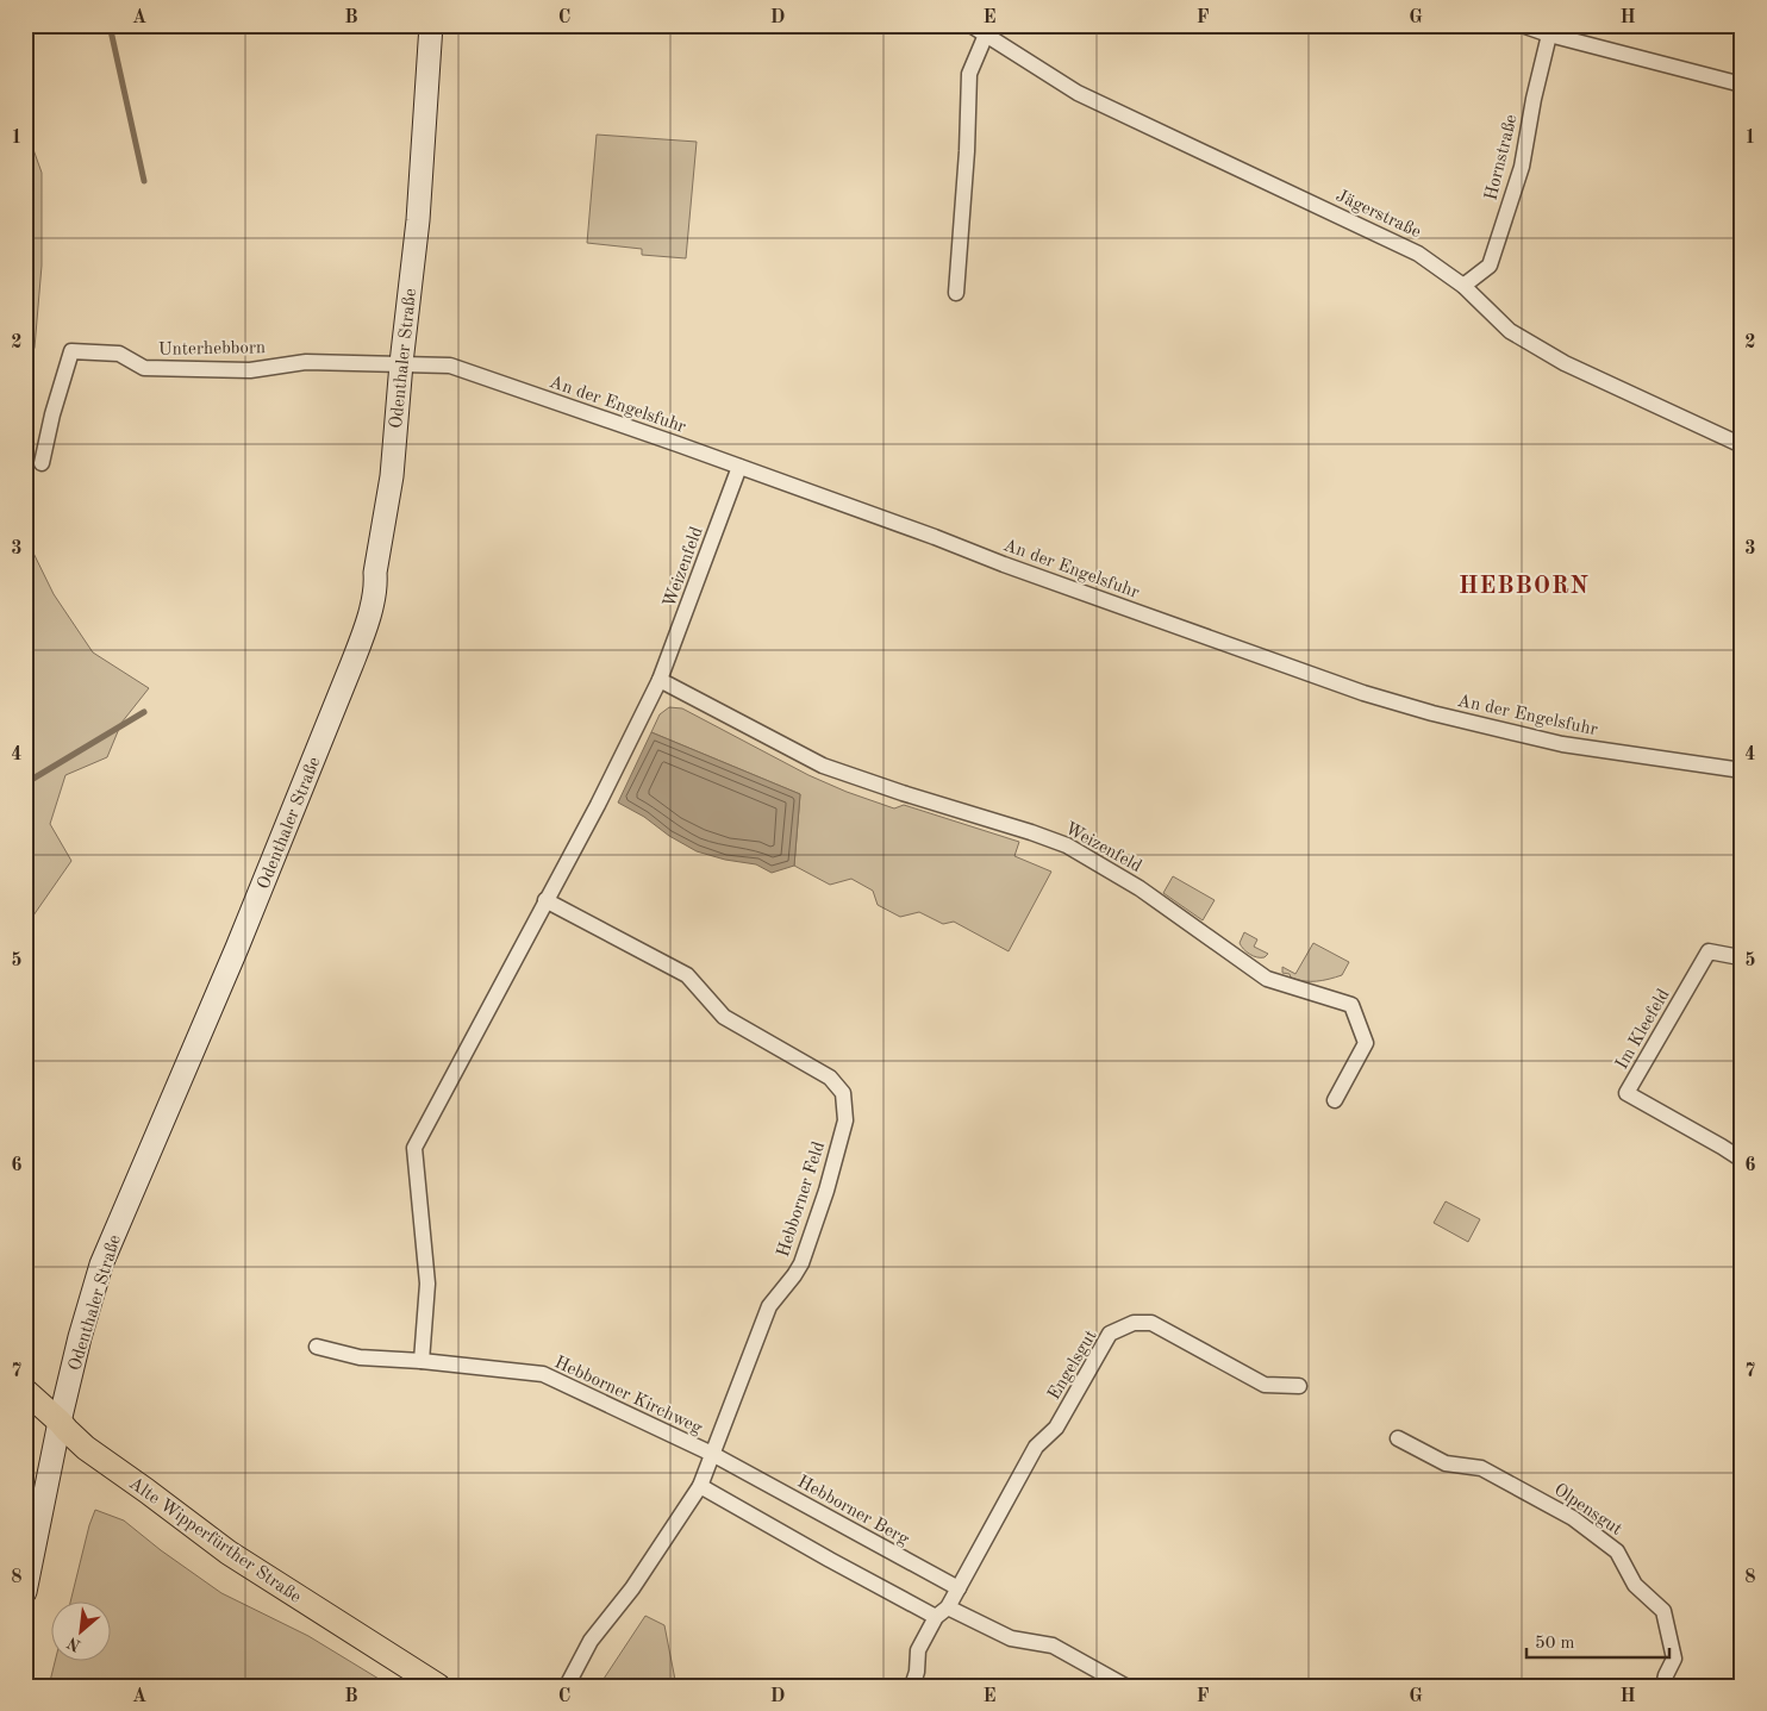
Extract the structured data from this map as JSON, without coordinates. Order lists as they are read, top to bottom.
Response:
{
  "streets": {
    "main road": ["Odenthaler Straße", "Alte Wipperfürther Straße"],
    "street": [
      "Hornstraße",
      "Jägerstraße",
      "Unterhebborn",
      "An der Engelsfuhr",
      "Weizenfeld",
      "Im Kleefeld",
      "Hebborner Feld",
      "Engelsgut",
      "Hebborner Kirchweg",
      "Olpensgut",
      "Hebborner Berg"
    ]
  },
  "crossings": [
    ["Hornstraße", "Jägerstraße"],
    ["Unterhebborn", "Odenthaler Straße"],
    ["Unterhebborn", "An der Engelsfuhr"],
    ["Odenthaler Straße", "An der Engelsfuhr"],
    ["Odenthaler Straße", "Alte Wipperfürther Straße"],
    ["An der Engelsfuhr", "Weizenfeld"],
    ["Weizenfeld", "Hebborner Feld"],
    ["Hebborner Feld", "Hebborner Kirchweg"],
    ["Hebborner Feld", "Hebborner Berg"],
    ["Engelsgut", "Hebborner Berg"],
    ["Hebborner Kirchweg", "Hebborner Berg"]
  ],
  "districts": ["HEBBORN"],
  "scale_bar": "50 m",
  "north": "bottom left",
  "grid": {
    "columns": [
      "A",
      "B",
      "C",
      "D",
      "E",
      "F",
      "G",
      "H"
    ],
    "rows": [
      "1",
      "2",
      "3",
      "4",
      "5",
      "6",
      "7",
      "8"
    ]
  }
}
